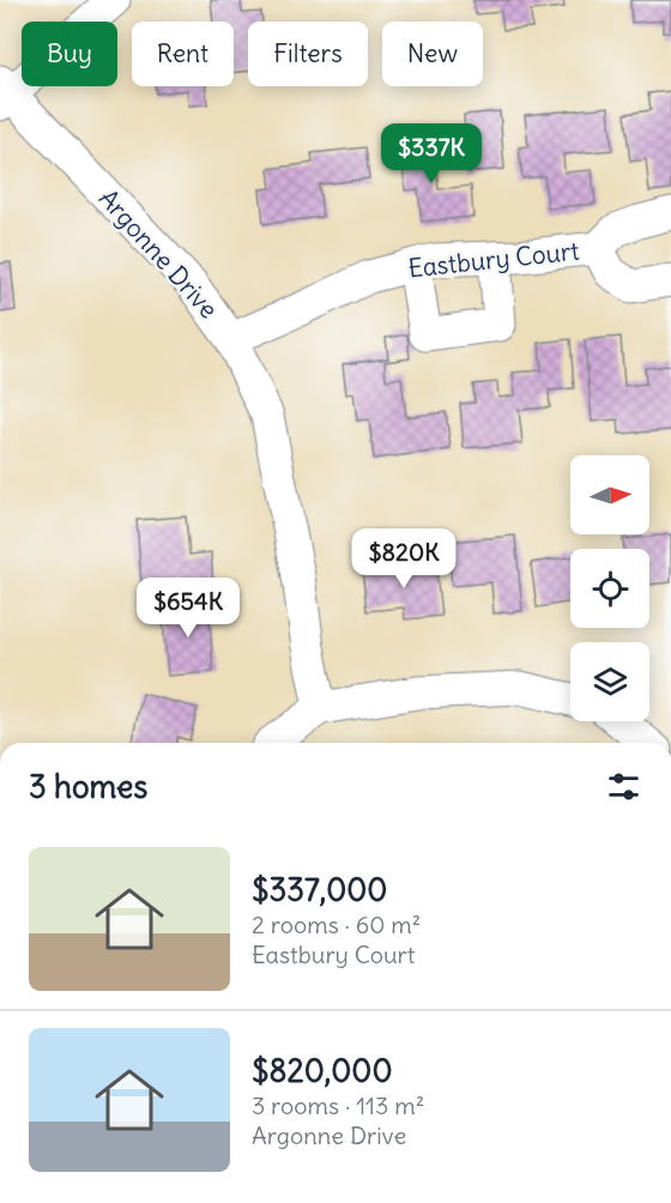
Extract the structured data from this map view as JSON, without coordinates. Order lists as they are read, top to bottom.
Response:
{
  "streets": {
    "street": ["Argonne Drive", "Eastbury Court"]
  },
  "crossings": [
    ["Argonne Drive", "Eastbury Court"]
  ],
  "north": "right",
  "page": {
    "chip": [
      "Buy",
      "Rent",
      "Filters",
      "New"
    ],
    "price": ["$337K", "$820K", "$654K"],
    "heading": "3 homes",
    "list": [
      {
        "name": "$337,000",
        "note": "2 rooms · 60 m² · Eastbury Court"
      },
      {
        "name": "$820,000",
        "note": "3 rooms · 113 m² · Argonne Drive"
      }
    ]
  }
}
